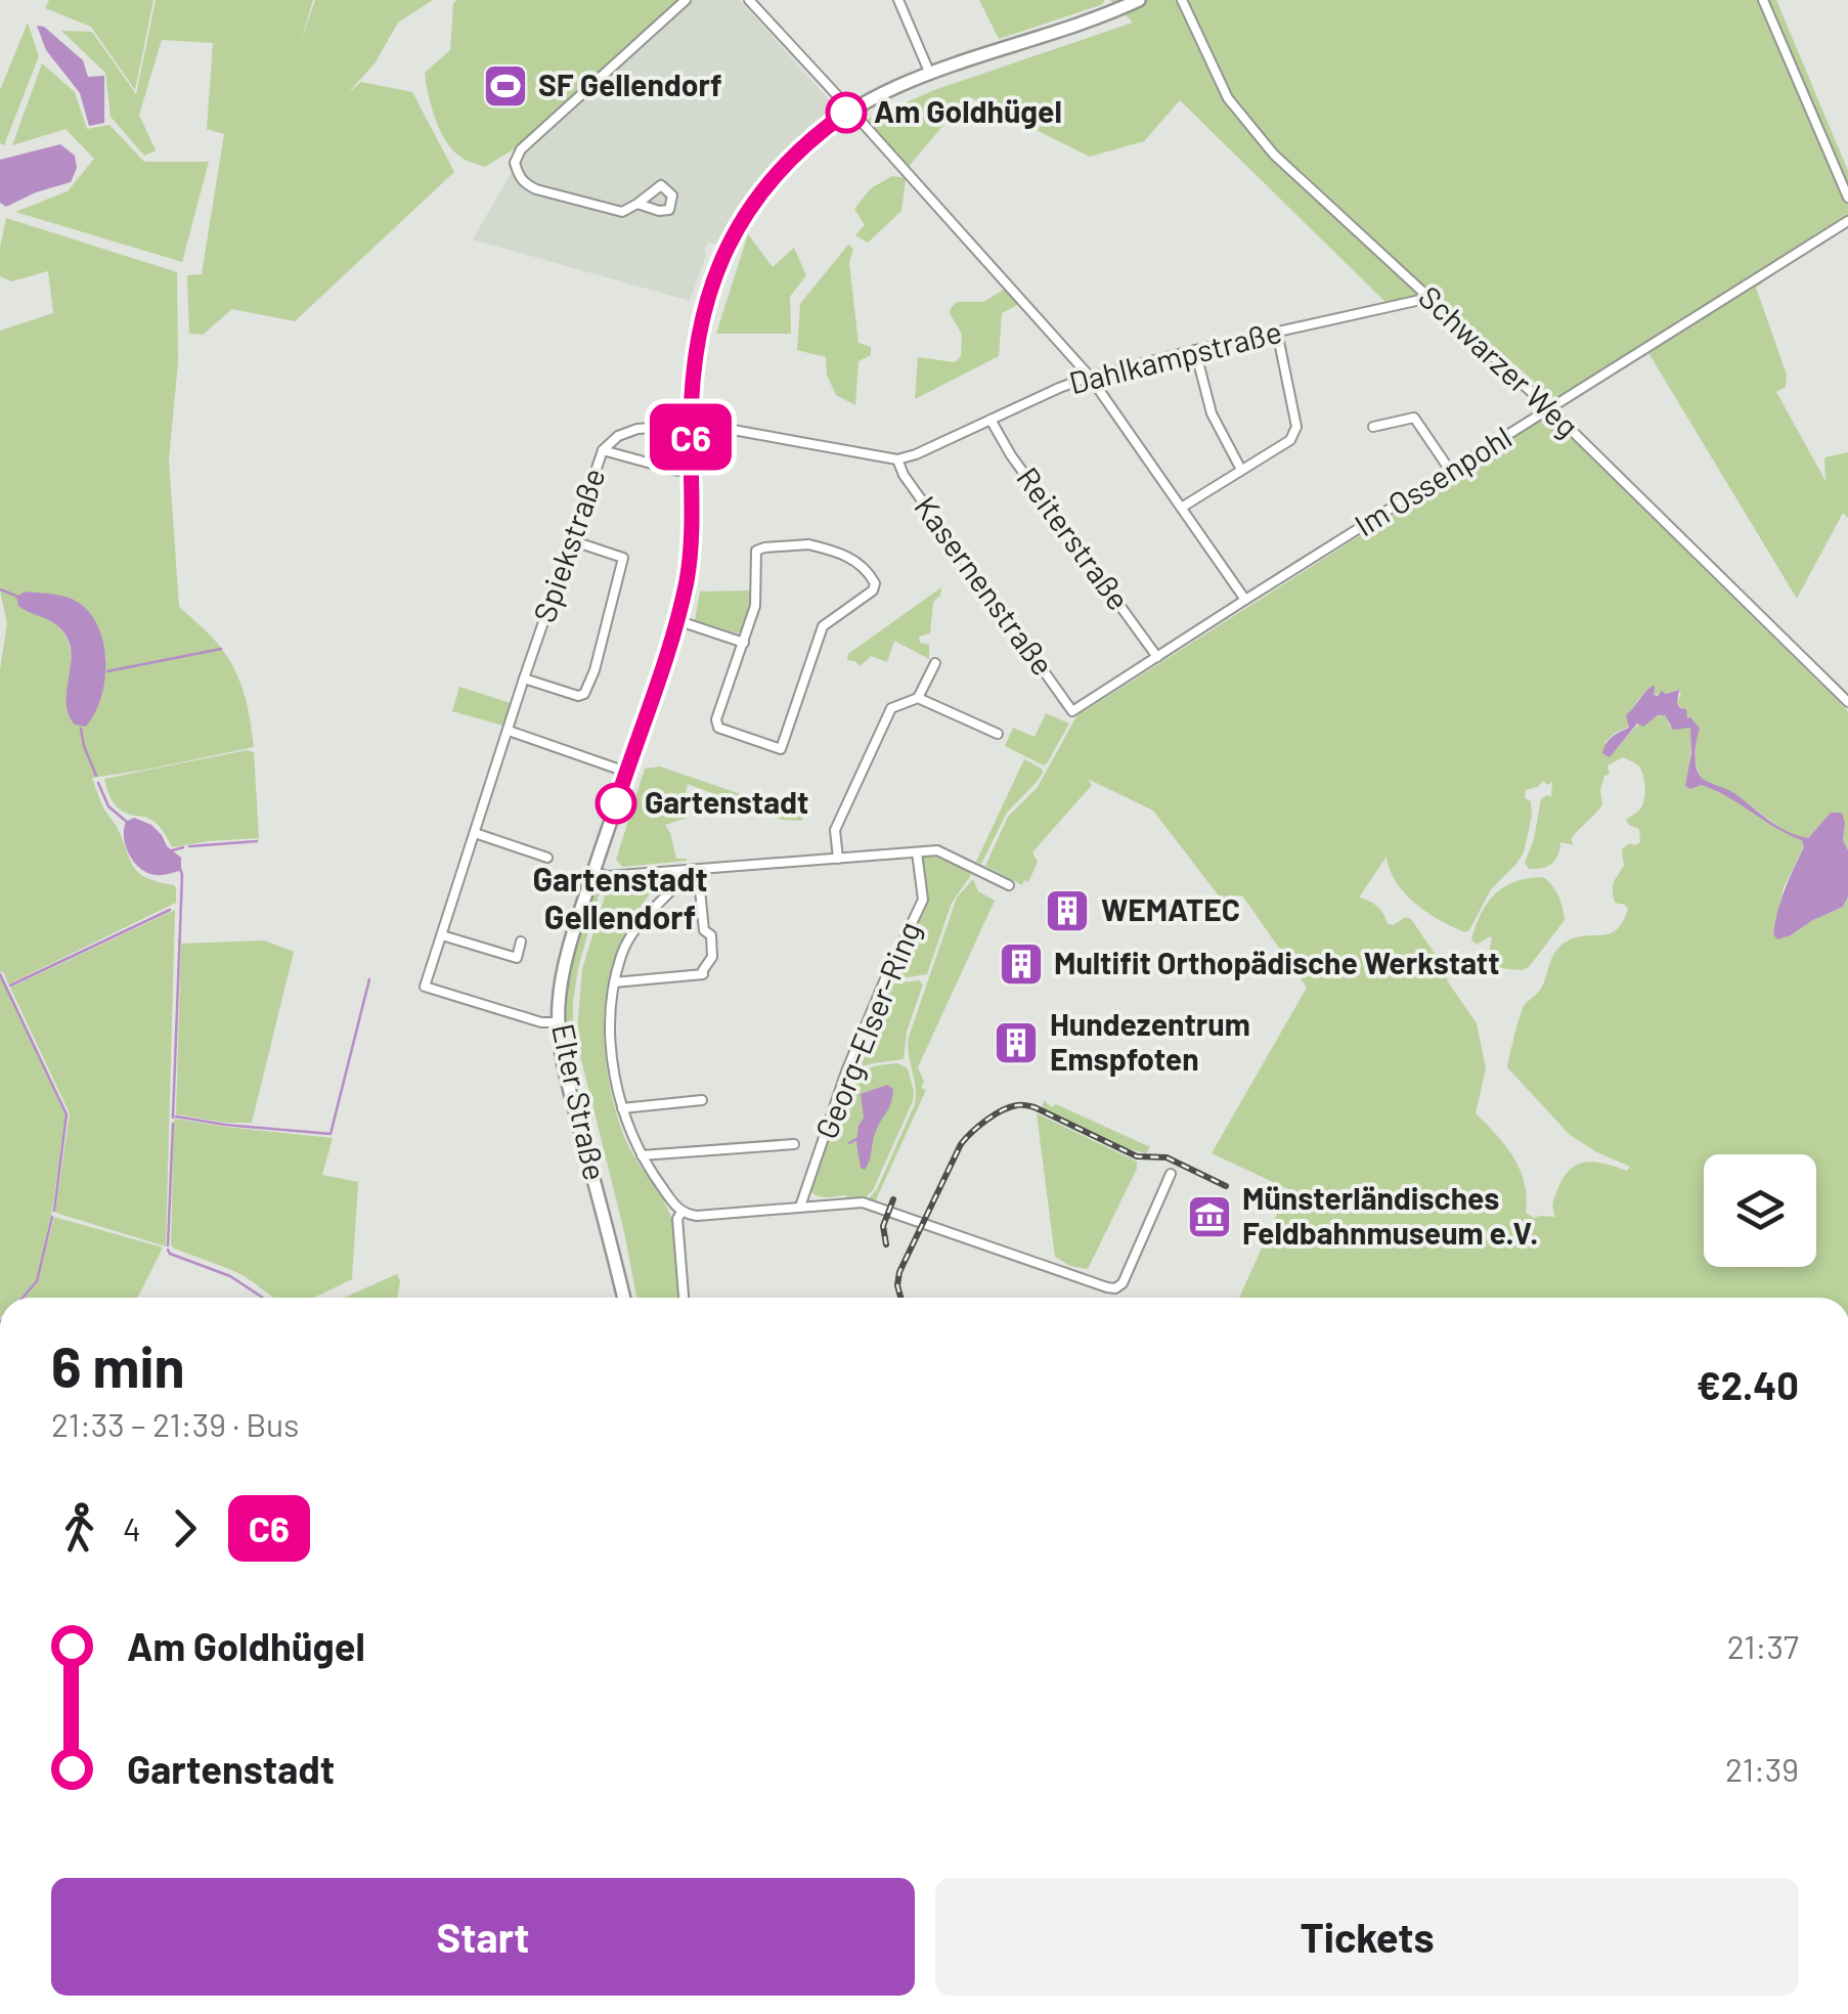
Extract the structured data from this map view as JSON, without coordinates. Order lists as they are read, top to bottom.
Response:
{
  "streets": {
    "main road": ["Elter Straße"],
    "street": [
      "Dahlkampstraße",
      "Schwarzer Weg",
      "Im Ossenpohl",
      "Reiterstraße",
      "Spiekstraße",
      "Kasernenstraße",
      "Georg-Elser-Ring"
    ]
  },
  "crossings": [
    ["Dahlkampstraße", "Schwarzer Weg"],
    ["Dahlkampstraße", "Reiterstraße"],
    ["Dahlkampstraße", "Kasernenstraße"],
    ["Schwarzer Weg", "Im Ossenpohl"],
    ["Im Ossenpohl", "Reiterstraße"],
    ["Im Ossenpohl", "Kasernenstraße"],
    ["Spiekstraße", "Elter Straße"]
  ],
  "districts": ["Gartenstadt Gellendorf"],
  "places": {
    "sports": ["SF Gellendorf"],
    "other": ["Am Goldhügel", "Gartenstadt"],
    "building": ["WEMATEC", "Multifit Orthopädische Werkstatt", "Hundezentrum Emspfoten"],
    "museum": ["Münsterländisches Feldbahnmuseum e.V."]
  },
  "lines": ["bus line C6"],
  "page": {
    "on_map": "C6",
    "heading": ["6 min", "21:33 – 21:39 · Bus", "€2.40"],
    "legs": ["4", "C6"],
    "list": [
      {
        "name": "Am Goldhügel",
        "value": "21:37"
      },
      {
        "name": "Gartenstadt",
        "value": "21:39"
      }
    ],
    "buttons": ["Start", "Tickets"]
  }
}
